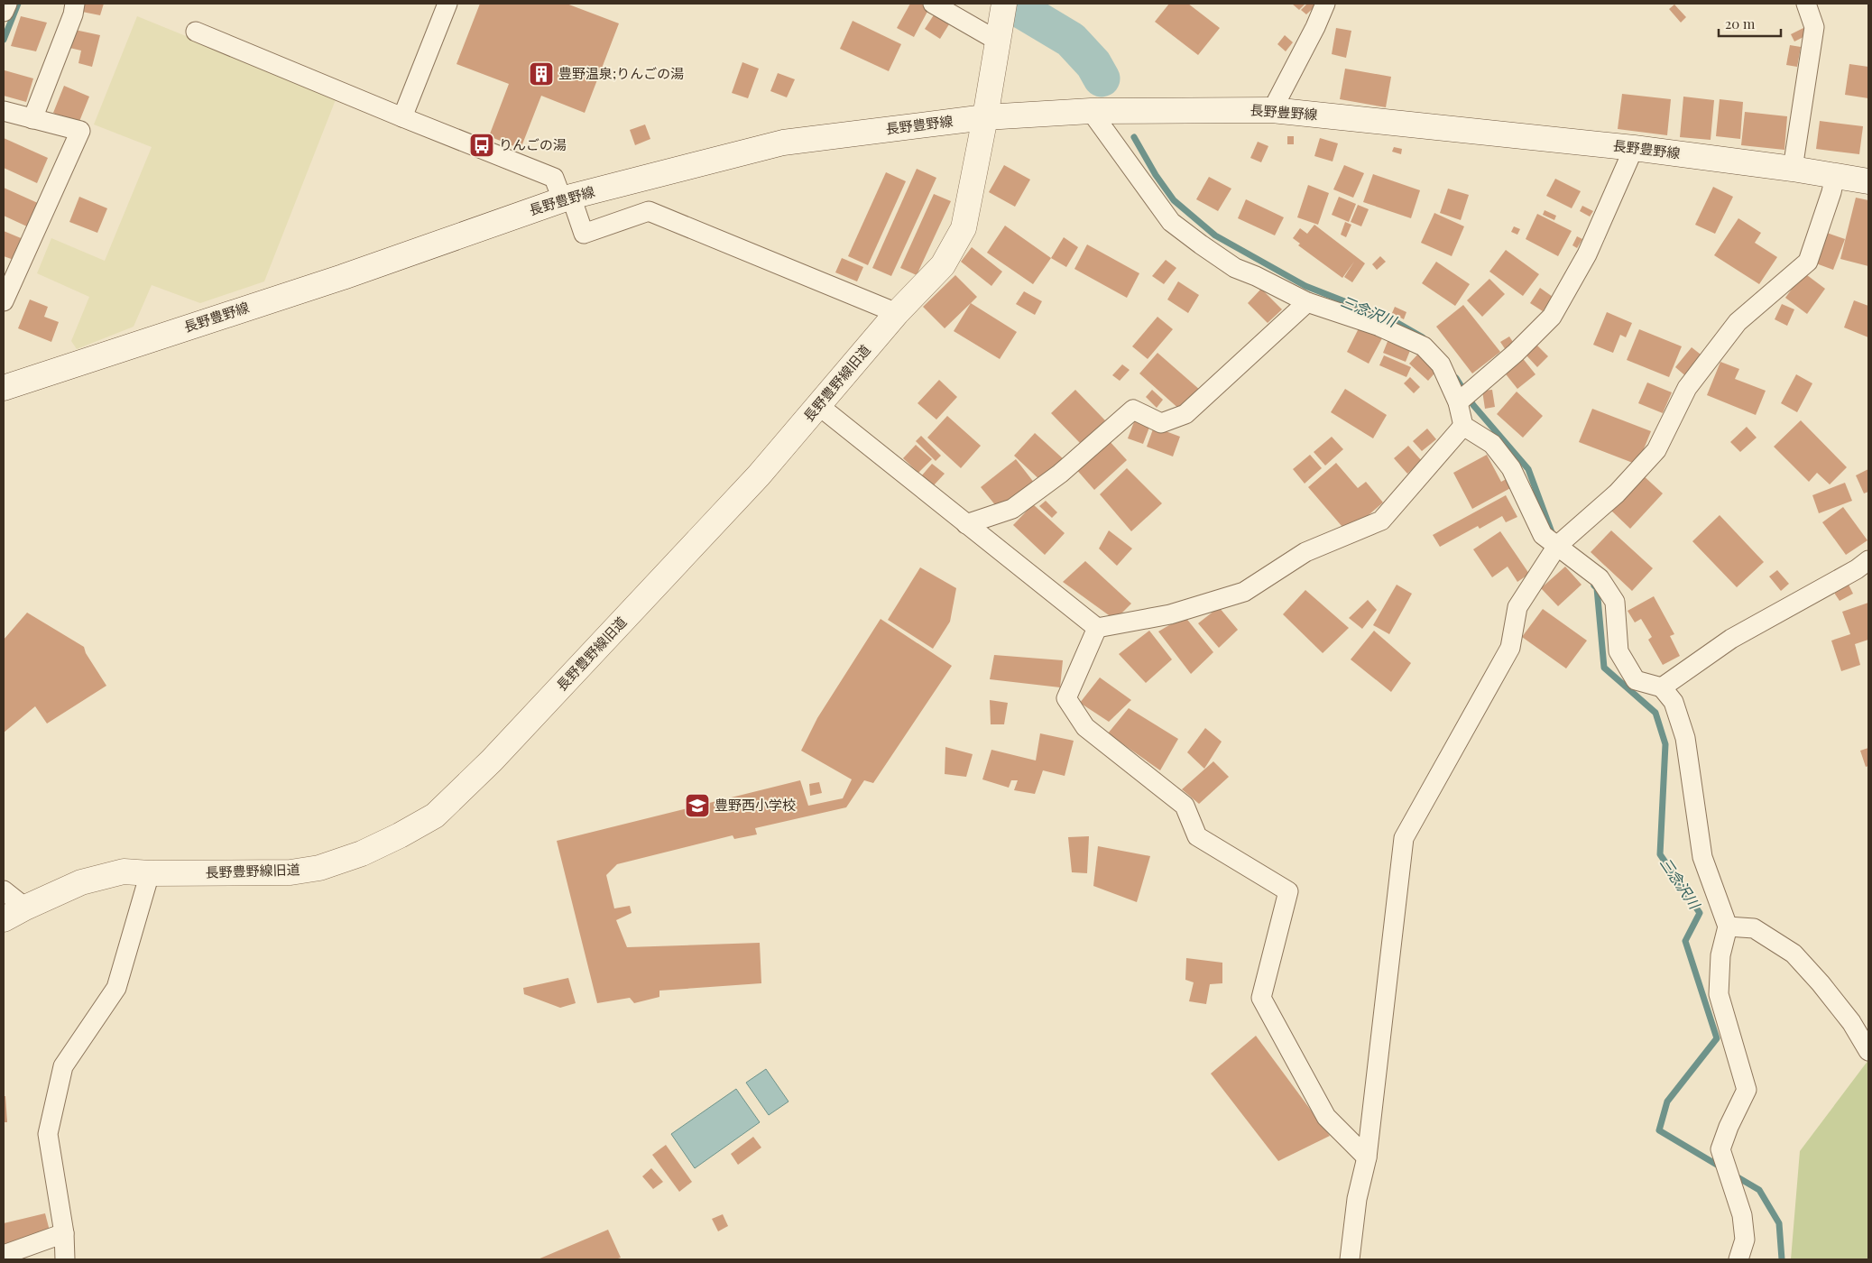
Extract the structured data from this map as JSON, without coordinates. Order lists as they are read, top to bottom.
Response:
{
  "streets": {
    "main road": ["長野豊野線", "長野豊野線旧道"]
  },
  "crossings": [
    ["長野豊野線", "長野豊野線旧道"]
  ],
  "water": ["三念沢川"],
  "places": {
    "building": ["豊野温泉;りんごの湯"],
    "bus stop": ["りんごの湯"],
    "school or university": ["豊野西小学校"]
  },
  "scale_bar": "20 m"
}
